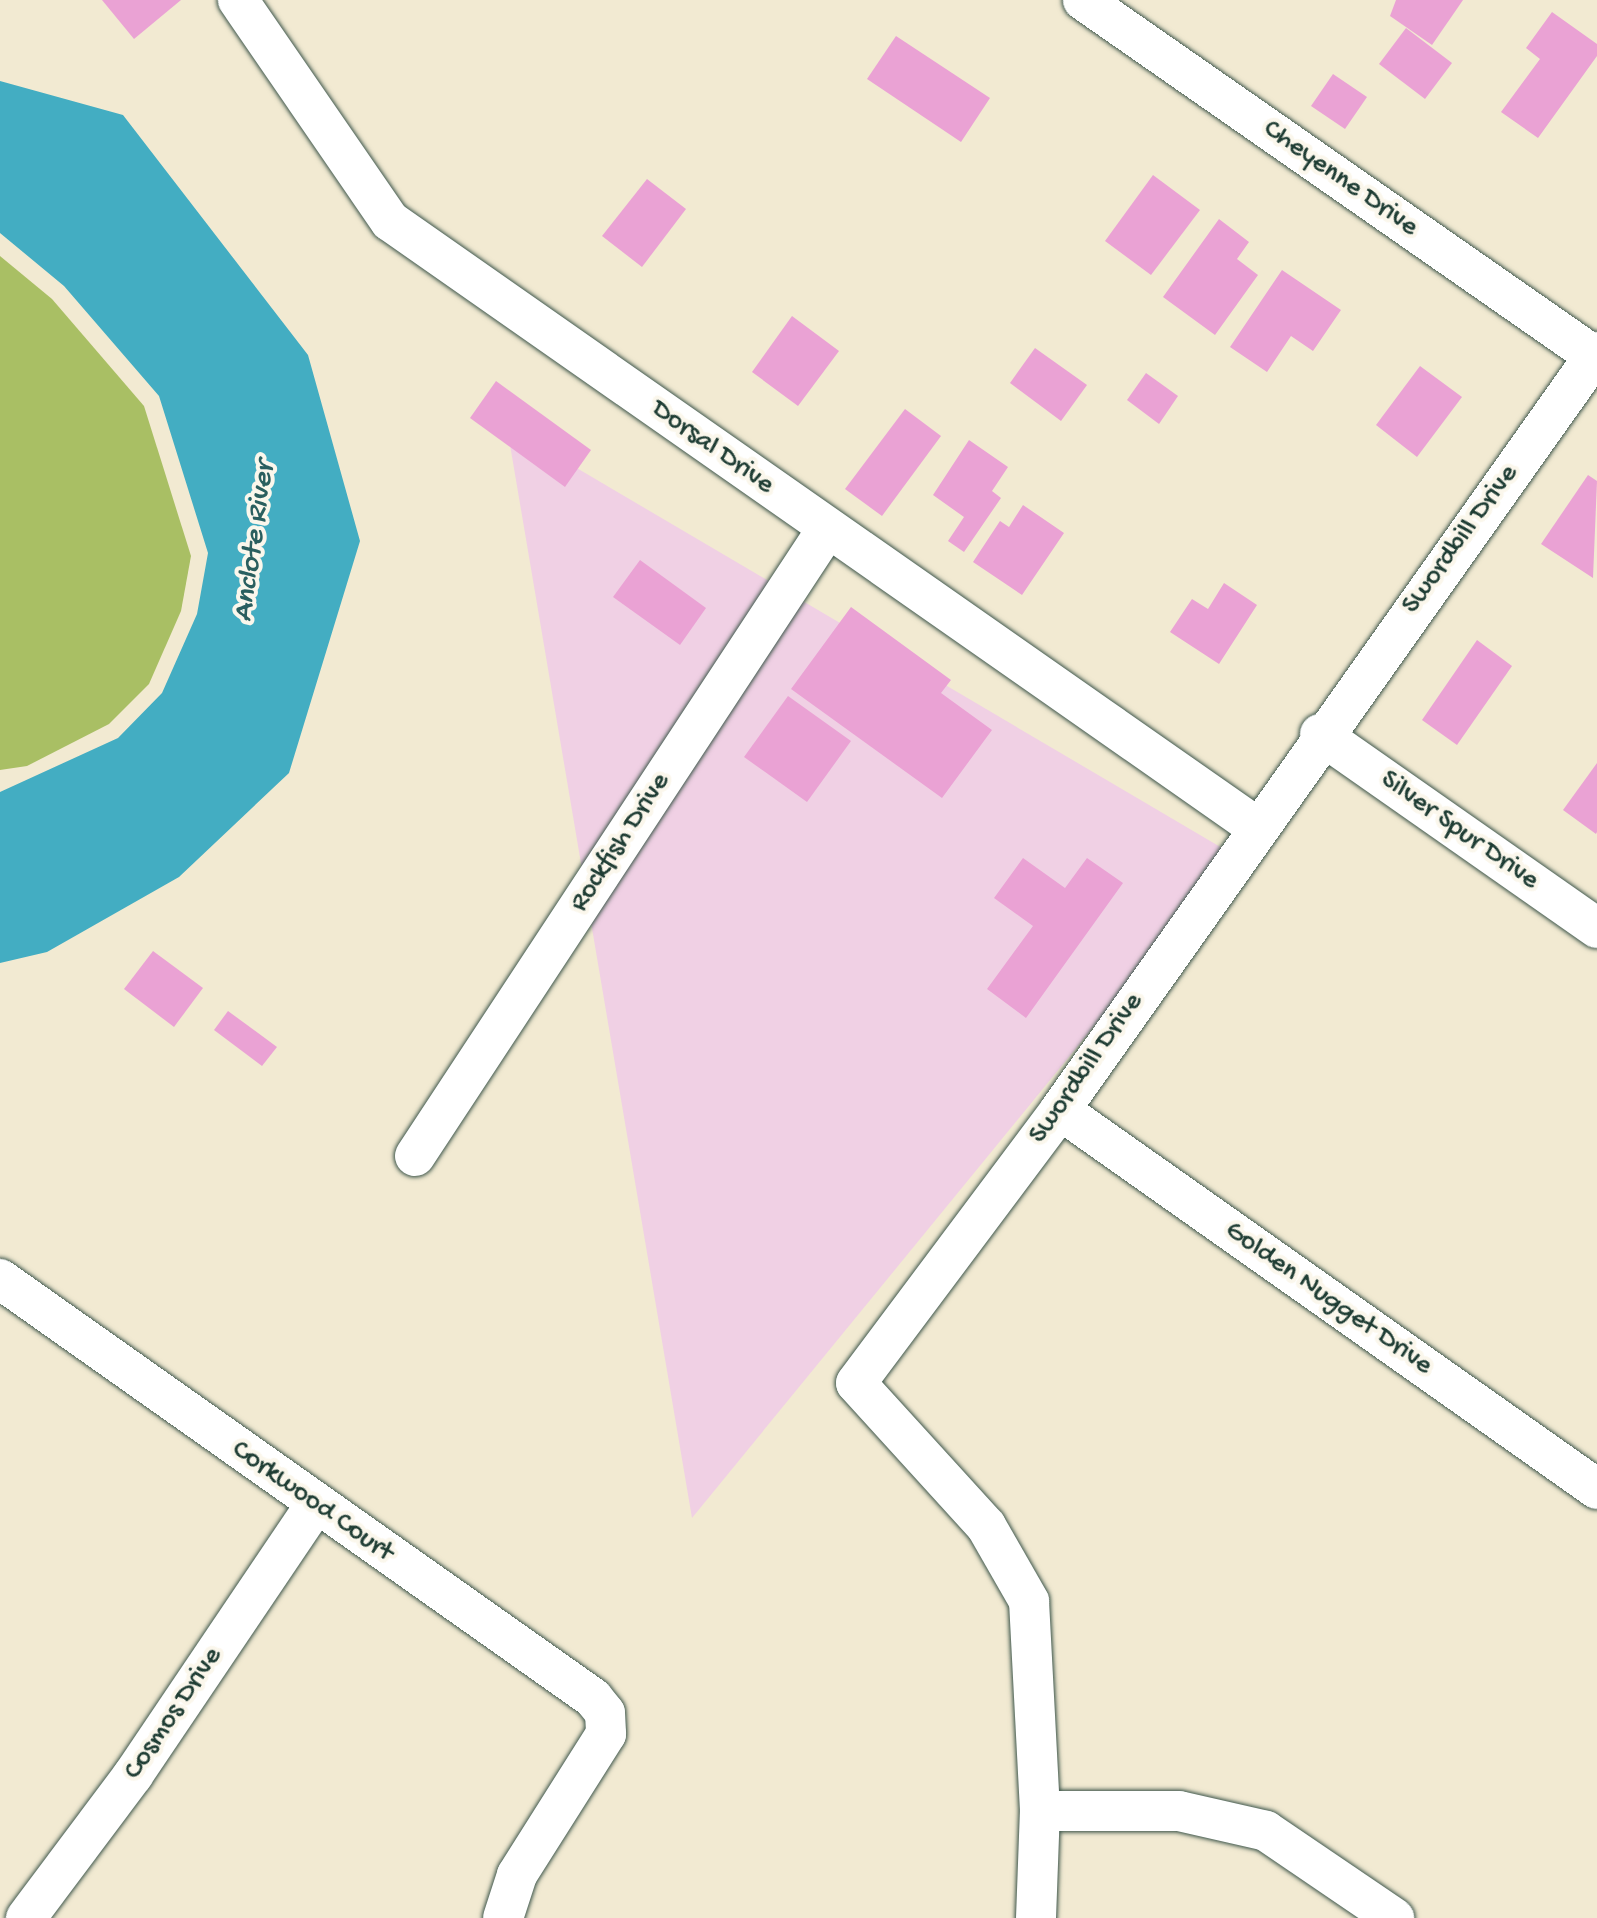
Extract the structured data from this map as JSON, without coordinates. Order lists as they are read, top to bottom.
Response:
{
  "streets": {
    "street": [
      "Cheyenne Drive",
      "Dorsal Drive",
      "Swordbill Drive",
      "Silver Spur Drive",
      "Rockfish Drive",
      "Golden Nugget Drive",
      "Corkwood Court",
      "Cosmos Drive"
    ]
  },
  "crossings": [
    ["Cheyenne Drive", "Swordbill Drive"],
    ["Dorsal Drive", "Swordbill Drive"],
    ["Dorsal Drive", "Rockfish Drive"],
    ["Swordbill Drive", "Silver Spur Drive"],
    ["Swordbill Drive", "Golden Nugget Drive"],
    ["Corkwood Court", "Cosmos Drive"]
  ],
  "water": ["Anclote River"]
}
